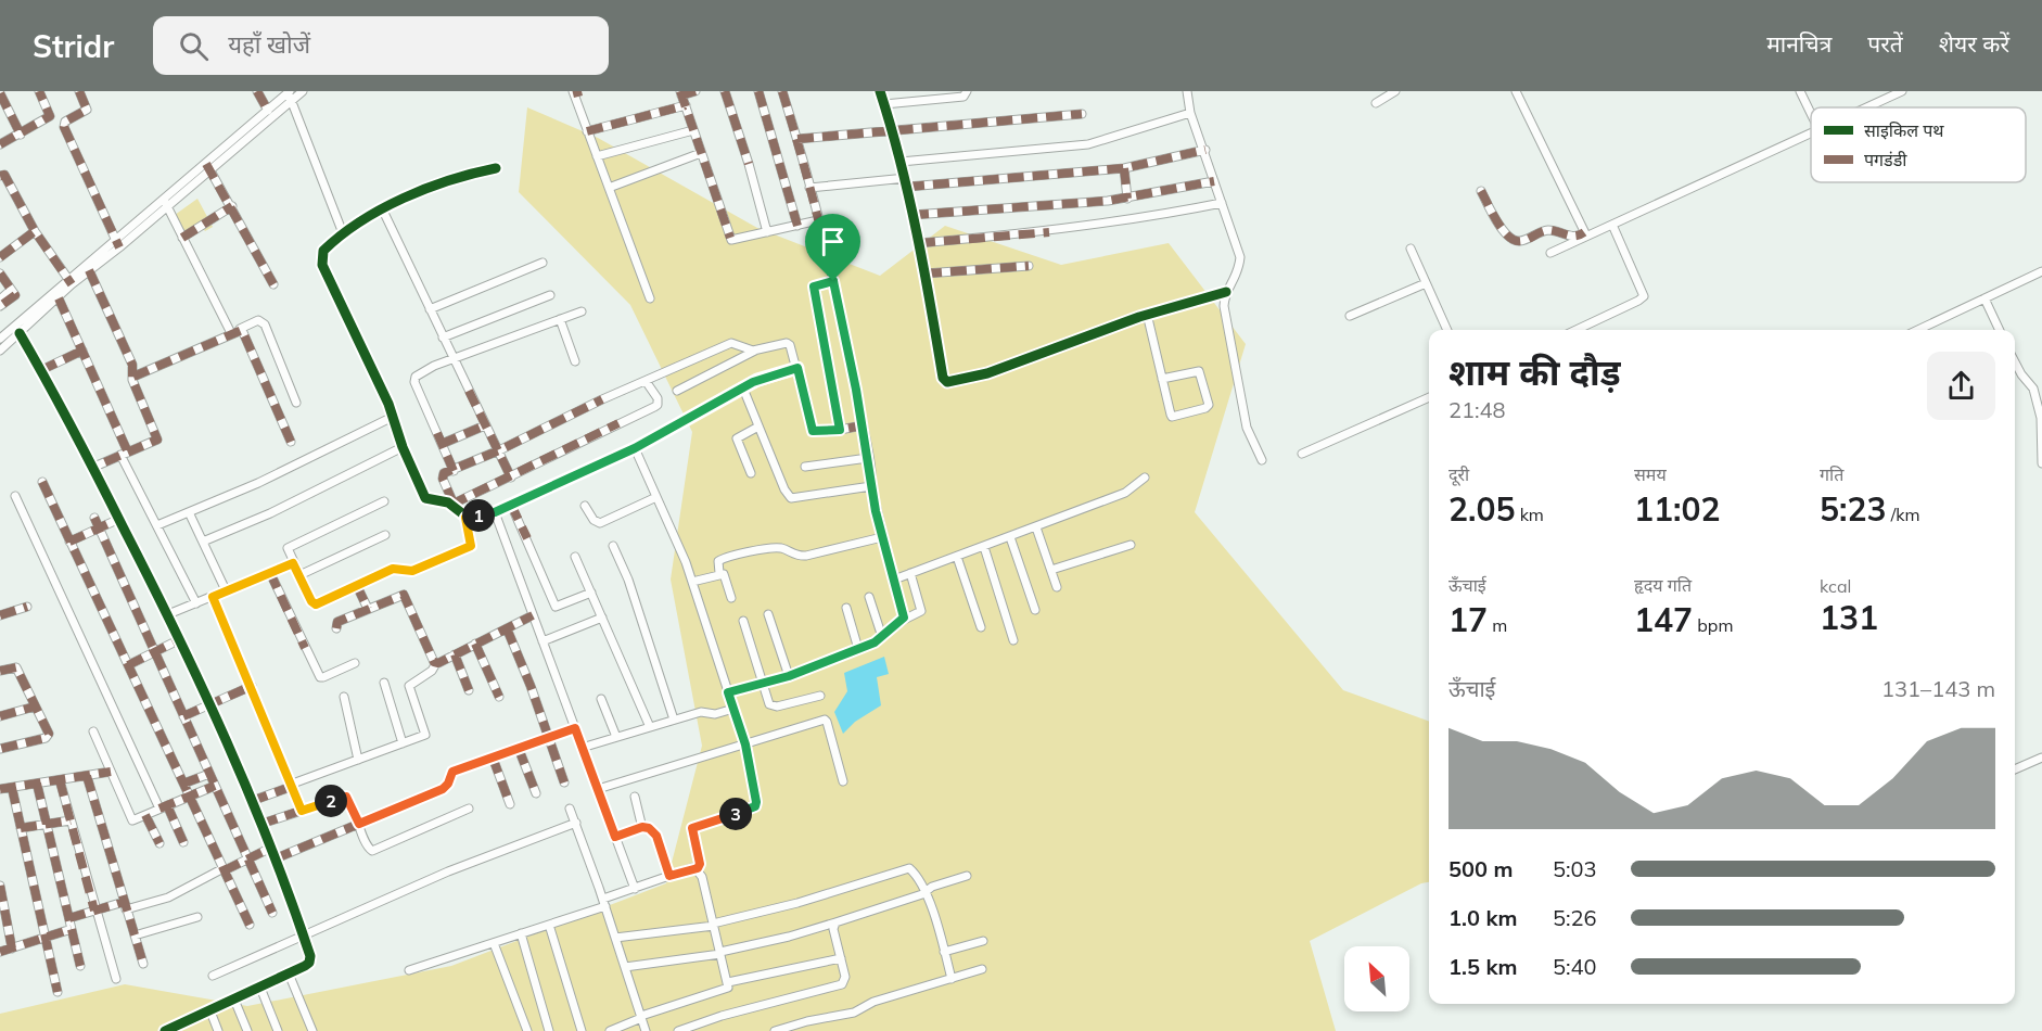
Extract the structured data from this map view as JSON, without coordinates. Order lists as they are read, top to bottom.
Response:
{
  "legend": ["साइकिल पथ", "पगडंडी"],
  "north": "top left",
  "page": {
    "header": "Stridr",
    "search": "यहाँ खोजें",
    "nav": ["मानचित्र", "परतें", "शेयर करें"],
    "heading": ["शाम की दौड़", "21:48"],
    "stats": [
      ["दूरी", "2.05 km"],
      ["समय", "11:02"],
      ["गति", "5:23 /km"],
      ["ऊँचाई", "17 m"],
      ["हृदय गति", "147 bpm"],
      ["kcal", "131"]
    ],
    "pins": ["1", "2", "3"],
    "chart": ["ऊँचाई", "131–143 m"],
    "list": [
      {
        "name": "500 m",
        "note": "5:03"
      },
      {
        "name": "1.0 km",
        "note": "5:26"
      },
      {
        "name": "1.5 km",
        "note": "5:40"
      }
    ]
  }
}
